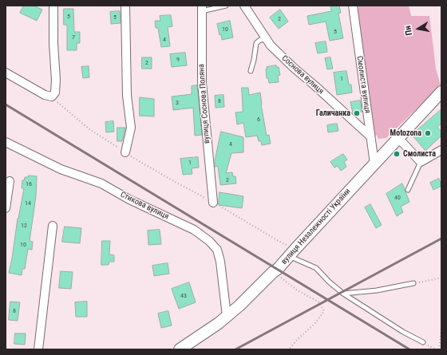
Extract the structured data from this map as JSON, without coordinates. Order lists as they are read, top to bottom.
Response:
{
  "streets": {
    "main road": ["вулиця Незалежності України"],
    "street": [
      "Соснова вулиця",
      "Смолиста вулиця",
      "вулиця Соснова Поляна",
      "Стикова вулиця"
    ]
  },
  "crossings": [
    ["Соснова вулиця", "Смолиста вулиця"],
    ["Смолиста вулиця", "вулиця Незалежності України"],
    ["Стикова вулиця", "вулиця Незалежності України"]
  ],
  "places": ["Галичанка", "Motozona", "Смолиста"],
  "house_numbers": [
    "5",
    "5",
    "2",
    "10",
    "5",
    "7",
    "4",
    "9",
    "2",
    "1",
    "8",
    "3",
    "6",
    "4",
    "1",
    "2",
    "16",
    "40",
    "14",
    "12",
    "10",
    "43",
    "8"
  ],
  "north": "left"
}
